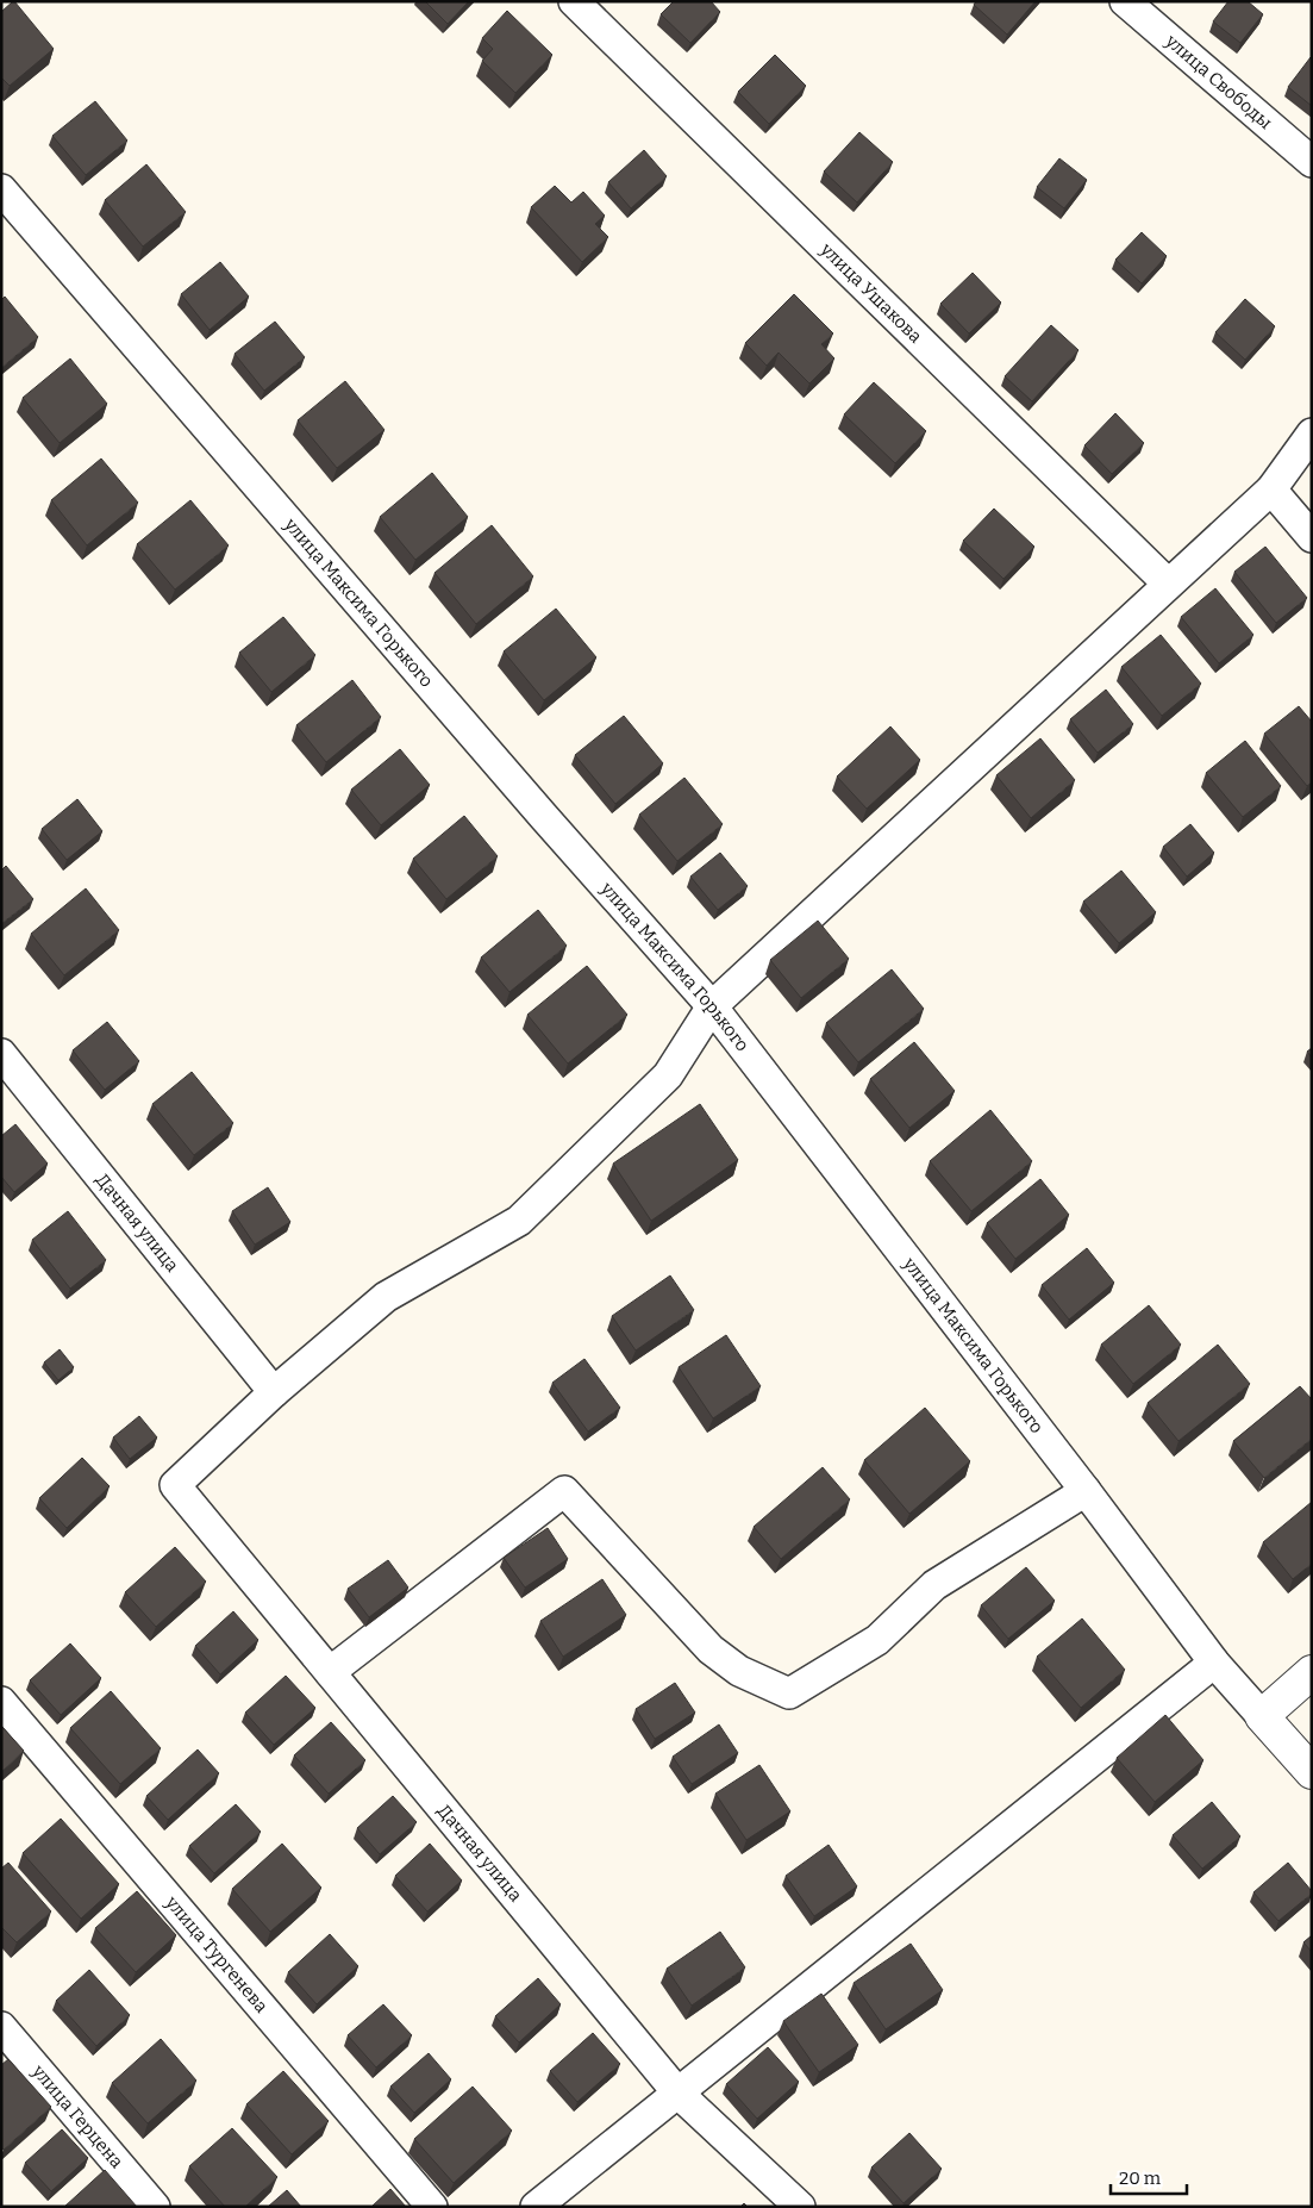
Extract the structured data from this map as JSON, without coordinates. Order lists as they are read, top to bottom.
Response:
{
  "streets": {
    "street": [
      "улица Свободы",
      "улица Ушакова",
      "улица Максима Горького",
      "Дачная улица",
      "улица Тургенева",
      "улица Герцена"
    ]
  },
  "scale_bar": "20 m"
}
